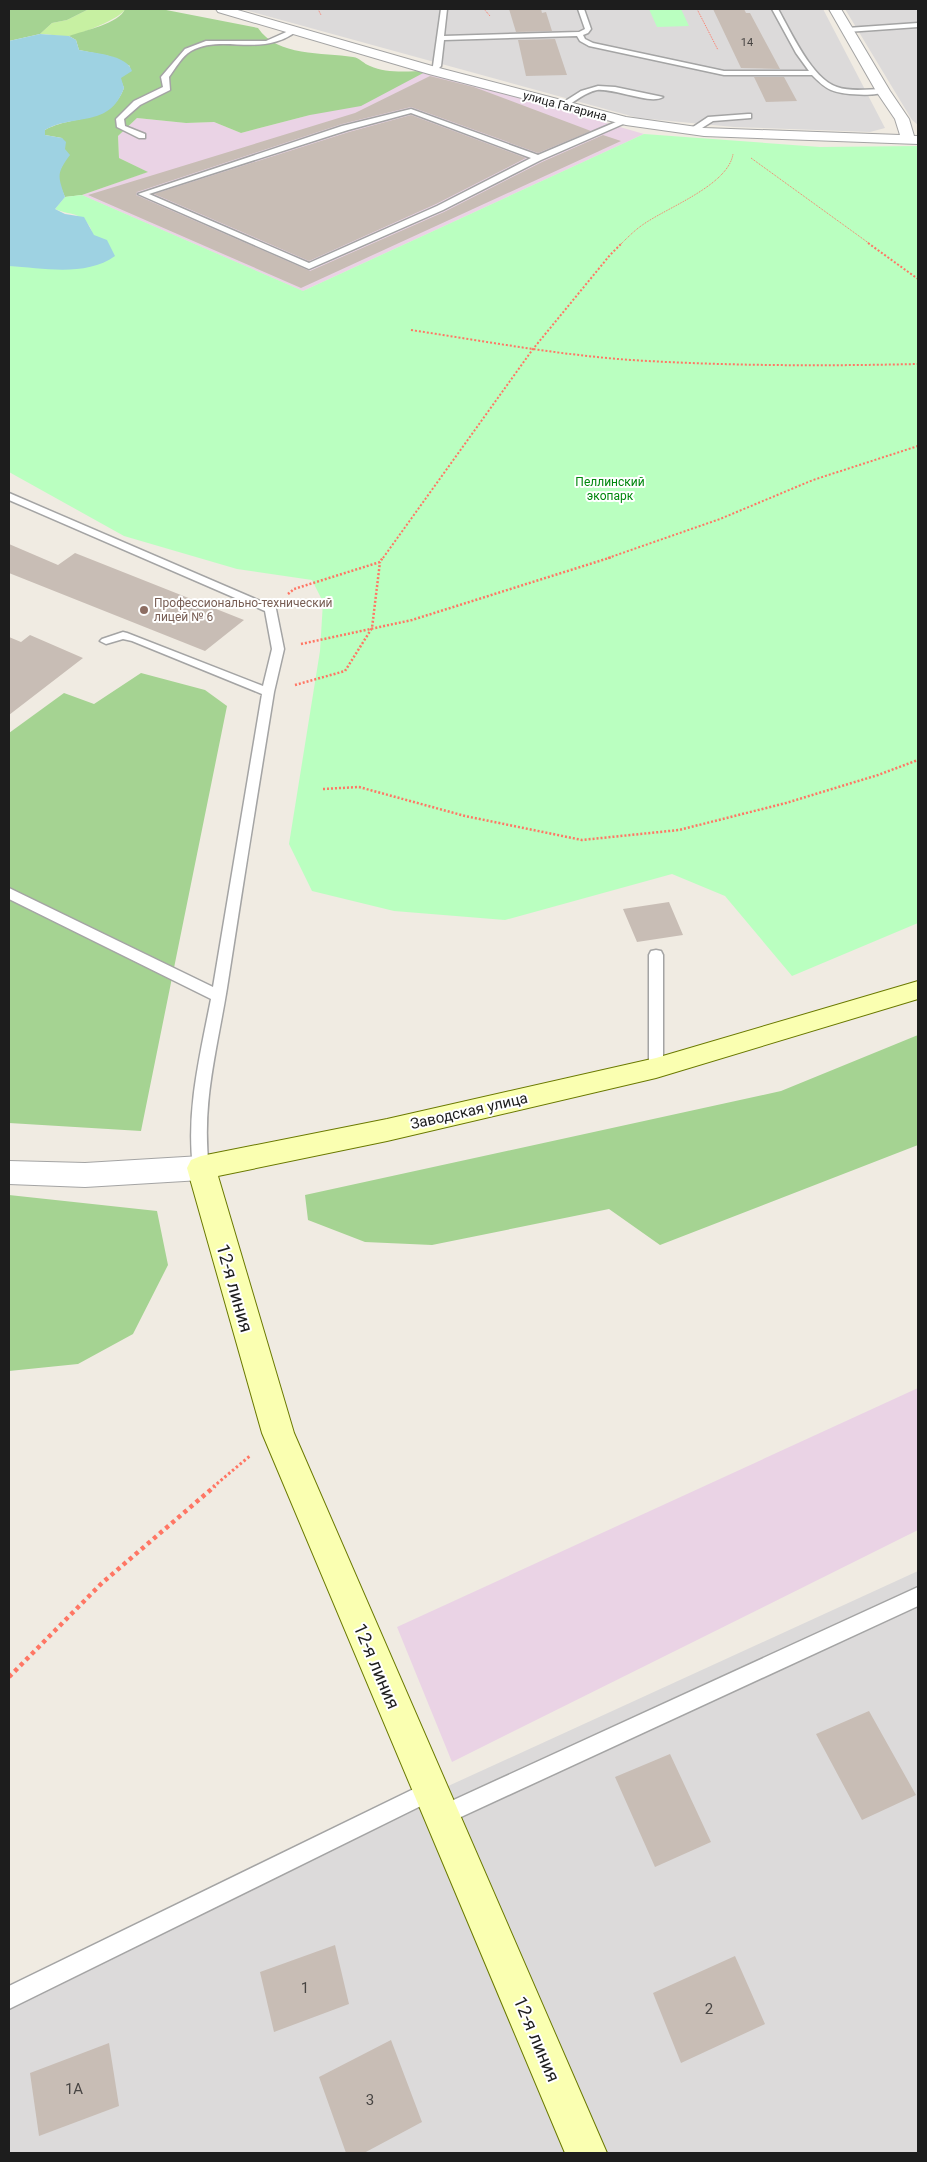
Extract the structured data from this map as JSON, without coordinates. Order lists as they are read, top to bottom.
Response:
{
  "streets": {
    "street": ["улица Гагарина", "Заводская улица", "12-я линия"]
  },
  "crossings": [
    ["Заводская улица", "12-я линия"]
  ],
  "parks": ["Пеллинский экопарк"],
  "places": ["Профессионально-технический лицей № 6"],
  "house_numbers": [
    "14",
    "1",
    "2",
    "1А",
    "3"
  ]
}
